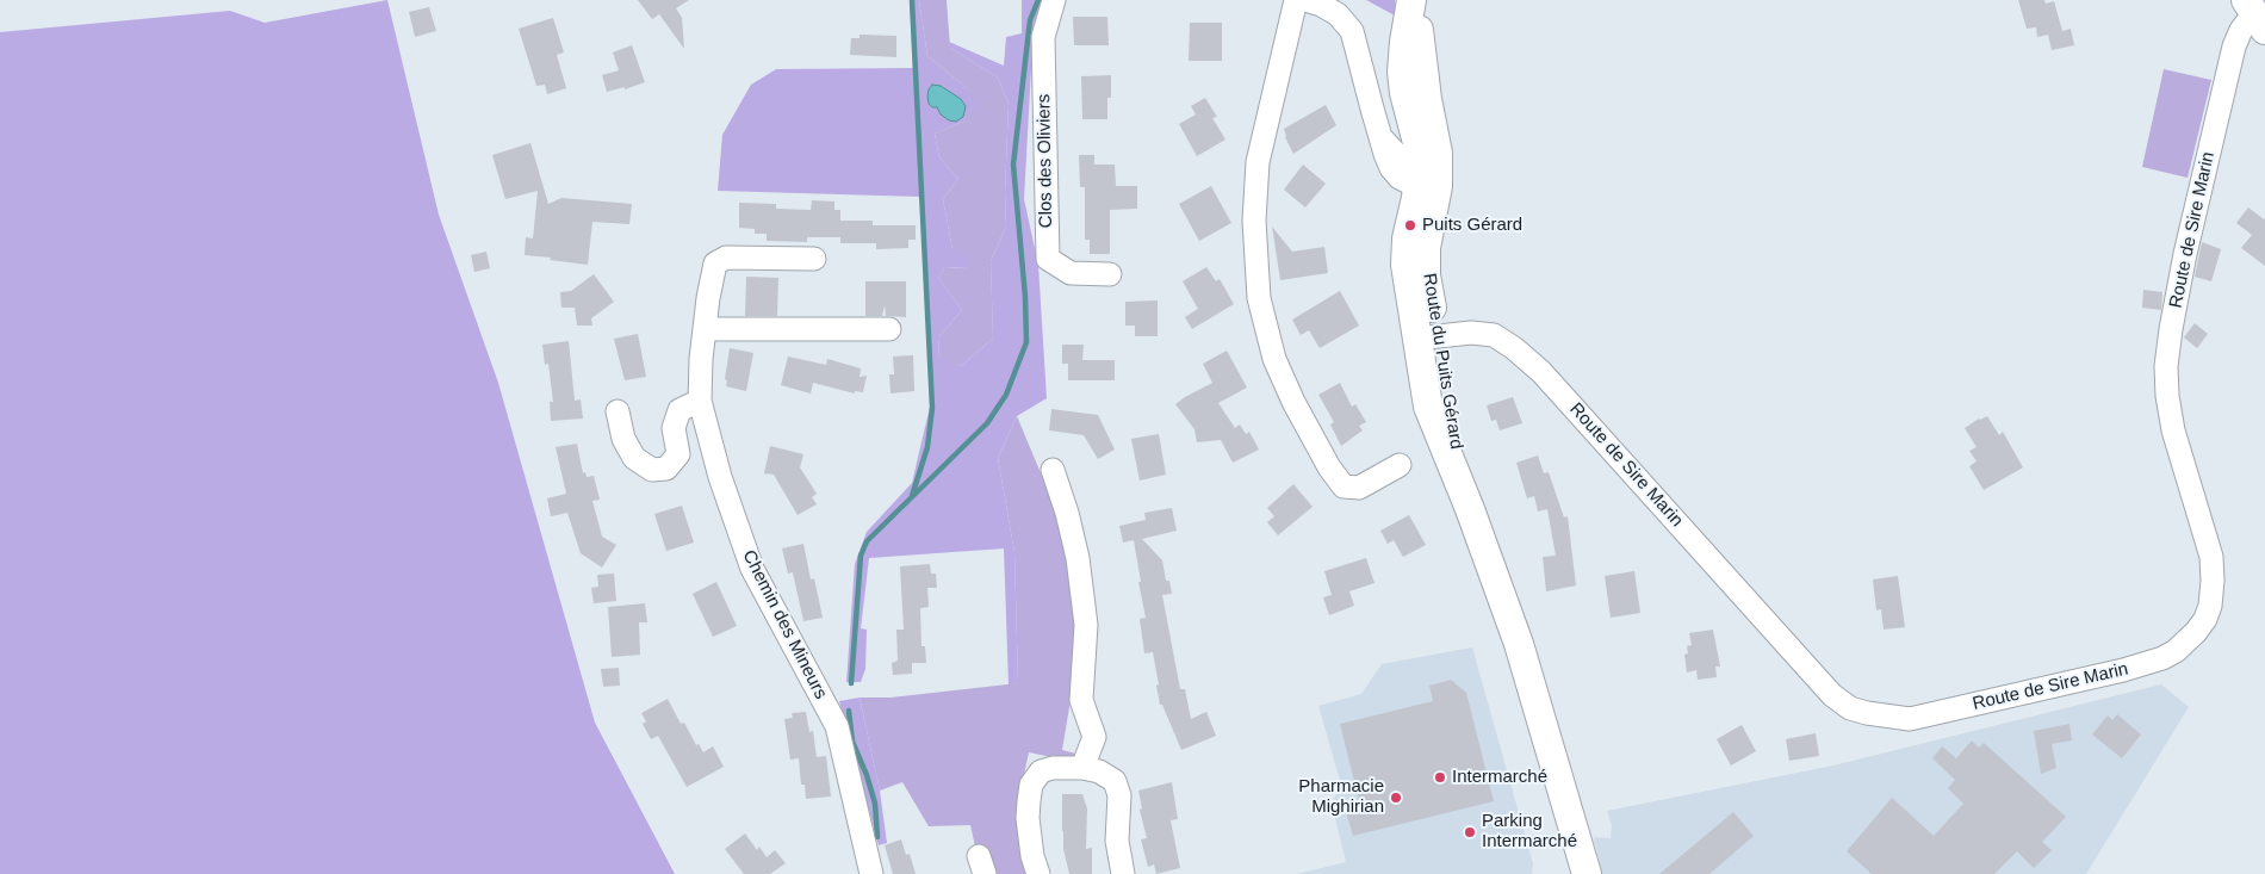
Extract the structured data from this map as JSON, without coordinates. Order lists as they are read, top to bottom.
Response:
{
  "streets": {
    "main road": ["Route du Puits Gérard"],
    "street": ["Clos des Oliviers", "Route de Sire Marin", "Chemin des Mineurs"]
  },
  "crossings": [
    ["Route de Sire Marin", "Route du Puits Gérard"]
  ],
  "places": [
    "Puits Gérard",
    "Intermarché",
    "Pharmacie Mighirian",
    "Parking Intermarché"
  ]
}
